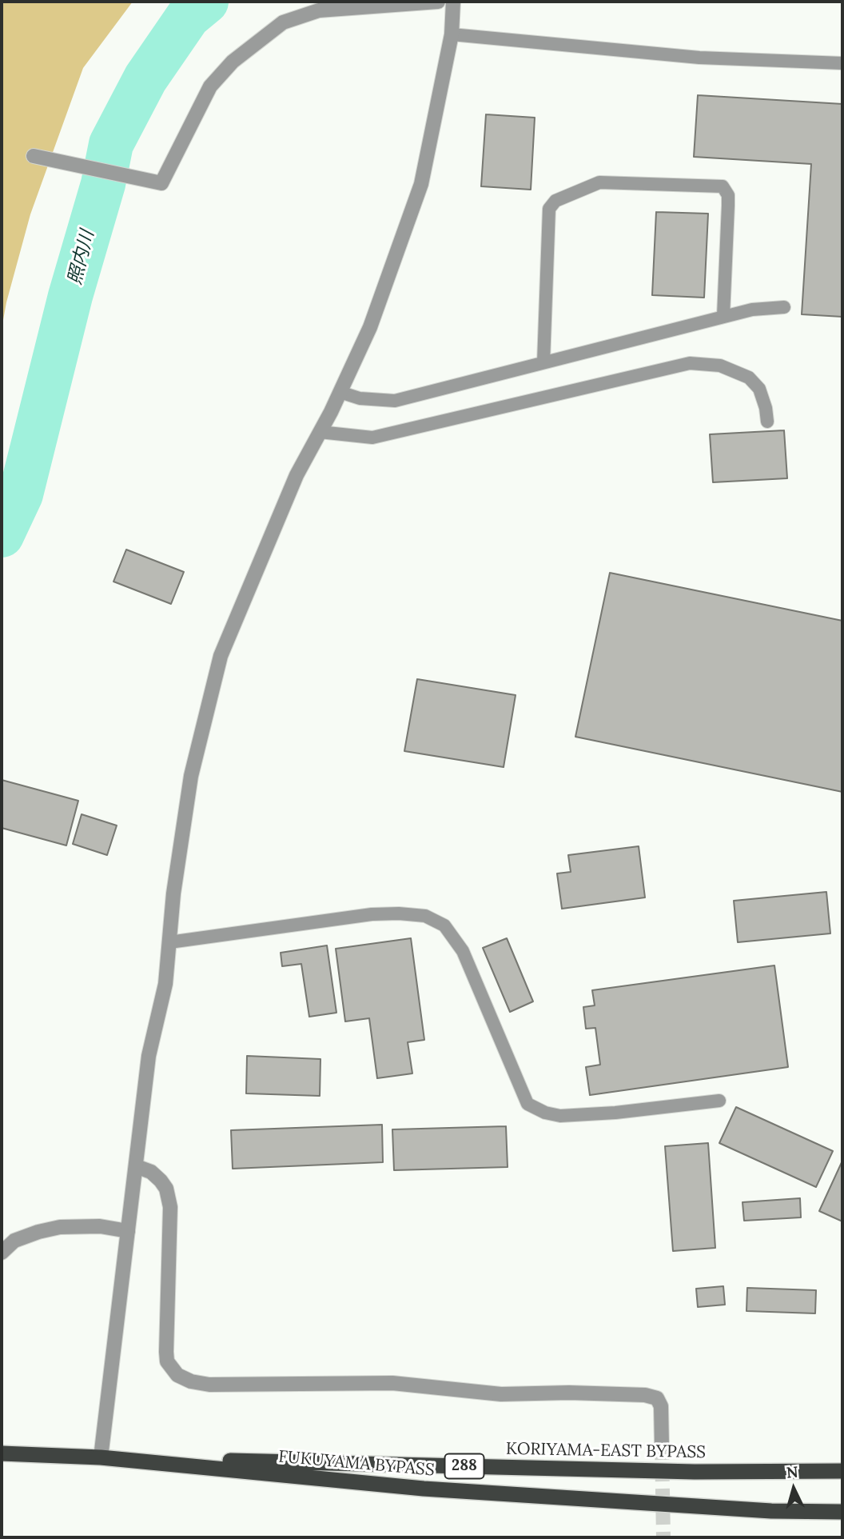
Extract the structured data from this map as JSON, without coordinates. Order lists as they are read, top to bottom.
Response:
{
  "streets": {
    "highway": ["KORIYAMA-EAST BYPASS", "FUKUYAMA BYPASS", "288"]
  },
  "crossings": [
    ["KORIYAMA-EAST BYPASS", "FUKUYAMA BYPASS"]
  ],
  "water": ["照内川"],
  "north": "top"
}
